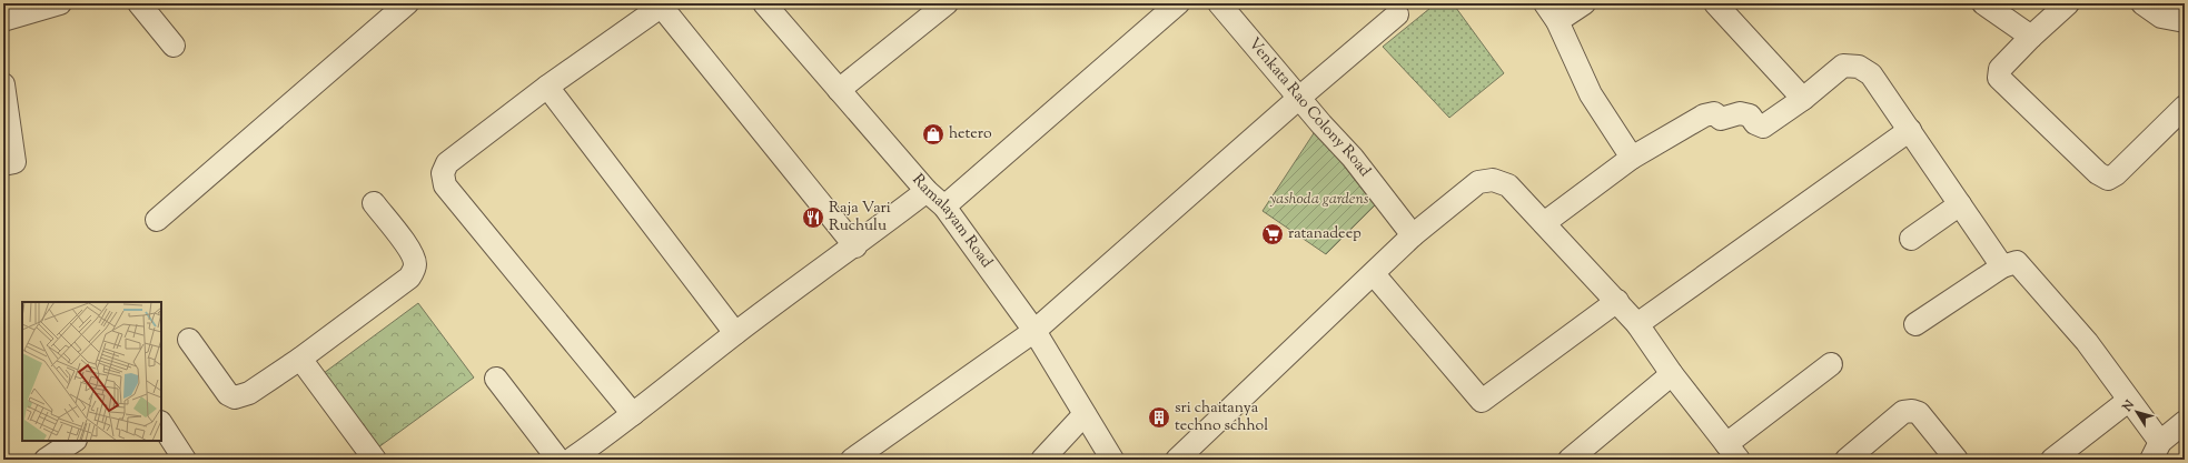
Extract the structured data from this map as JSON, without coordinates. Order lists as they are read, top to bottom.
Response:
{
  "streets": {
    "street": ["Venkata Rao Colony Road", "Ramalayam Road"]
  },
  "parks": ["yashoda gardens"],
  "places": {
    "shop": ["hetero"],
    "restaurant": ["Raja Vari Ruchulu"],
    "supermarket": ["ratanadeep"],
    "building": ["sri chaitanya techno schhol"]
  },
  "north": "top left"
}
